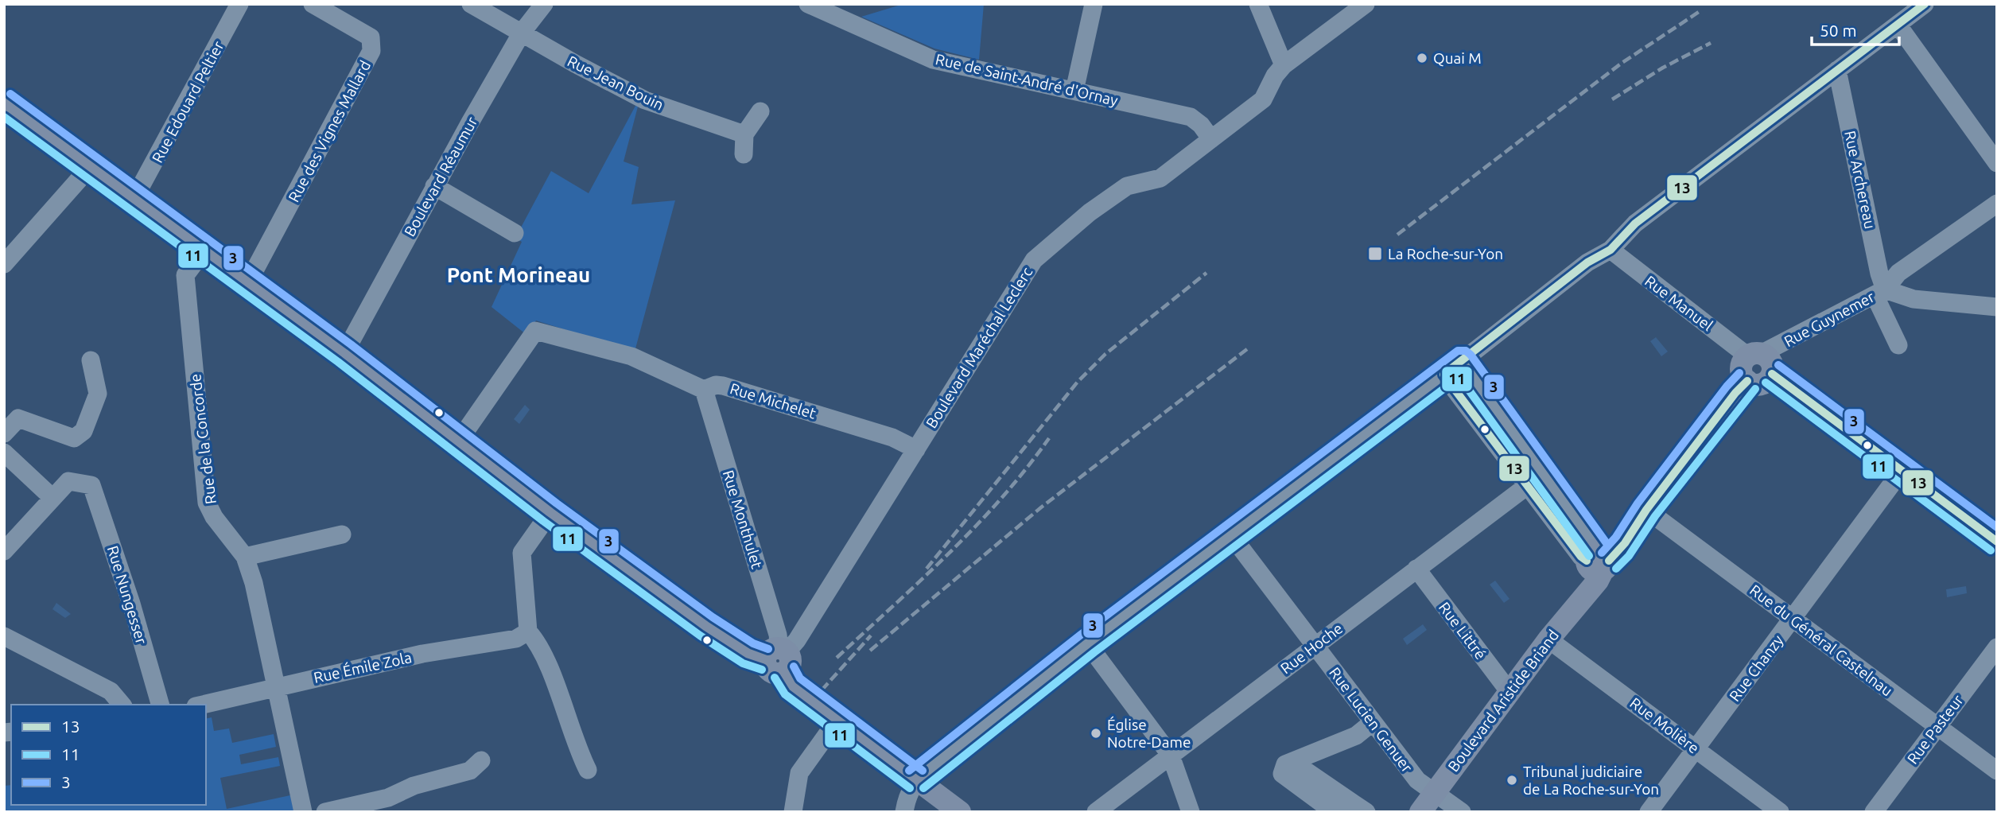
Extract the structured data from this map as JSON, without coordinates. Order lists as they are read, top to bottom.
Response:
{
  "streets": {
    "main road": ["Boulevard Aristide Briand"],
    "street": [
      "Rue de Saint-André d'Ornay",
      "Rue Jean Bouin",
      "Rue Edouard Peltier",
      "Rue des Vignes Mallard",
      "Boulevard Réaumur",
      "Rue Archereau",
      "Rue Manuel",
      "Rue Guynemer",
      "Boulevard Maréchal Leclerc",
      "Rue Michelet",
      "Rue de la Concorde",
      "Rue Monthulet",
      "Rue Nungesser",
      "Rue Littré",
      "Rue du Général Castelnau",
      "Rue Hoche",
      "Rue Émile Zola",
      "Rue Chanzy",
      "Rue Lucien Genuer",
      "Rue Molière",
      "Rue Pasteur"
    ]
  },
  "crossings": [
    ["Rue de Saint-André d'Ornay", "Boulevard Maréchal Leclerc"],
    ["Rue Jean Bouin", "Boulevard Réaumur"],
    ["Rue Archereau", "Rue Guynemer"],
    ["Rue Manuel", "Rue Guynemer"],
    ["Rue Manuel", "Boulevard Aristide Briand"],
    ["Rue Guynemer", "Boulevard Aristide Briand"],
    ["Boulevard Maréchal Leclerc", "Rue Michelet"],
    ["Boulevard Maréchal Leclerc", "Rue Monthulet"],
    ["Rue Michelet", "Rue Monthulet"],
    ["Rue de la Concorde", "Rue Émile Zola"],
    ["Rue Littré", "Rue Hoche"],
    ["Rue Littré", "Boulevard Aristide Briand"],
    ["Rue du Général Castelnau", "Rue Chanzy"],
    ["Rue du Général Castelnau", "Boulevard Aristide Briand"],
    ["Rue du Général Castelnau", "Rue Pasteur"],
    ["Rue Hoche", "Rue Lucien Genuer"],
    ["Rue Chanzy", "Rue Molière"],
    ["Boulevard Aristide Briand", "Rue Lucien Genuer"],
    ["Boulevard Aristide Briand", "Rue Molière"]
  ],
  "districts": ["Pont Morineau"],
  "places": {
    "other": ["Quai M", "Église Notre-Dame", "Tribunal judiciaire de La Roche-sur-Yon"],
    "transit": ["La Roche-sur-Yon"]
  },
  "lines": ["transit line 13", "transit line 3", "transit line 11"],
  "legend": ["13", "11", "3"],
  "scale_bar": "50 m"
}
